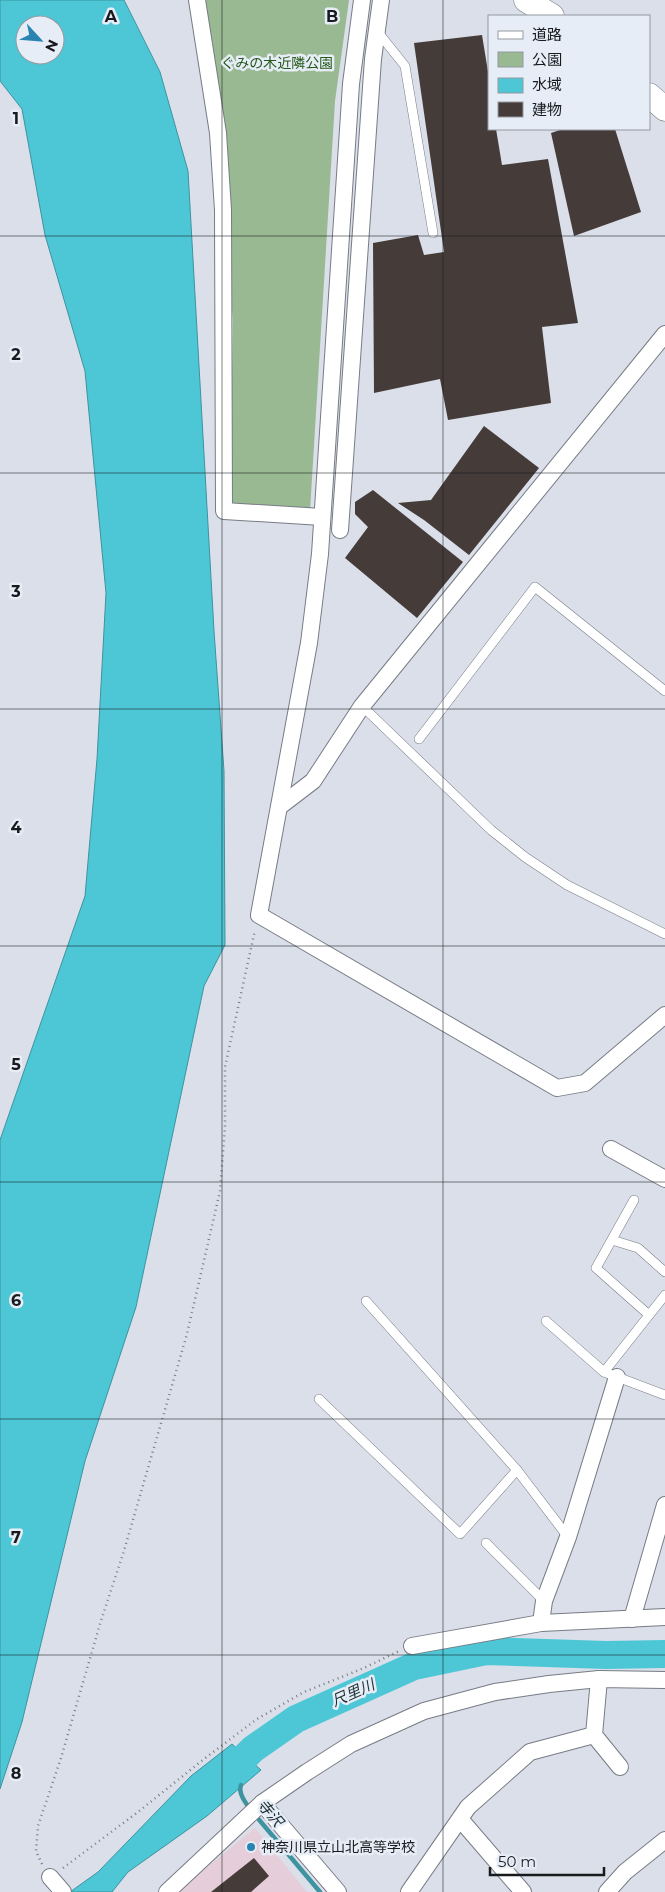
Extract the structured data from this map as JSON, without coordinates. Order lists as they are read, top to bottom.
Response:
{
  "water": ["尺里川", "寺沢"],
  "parks": ["ぐみの木近隣公園"],
  "places": ["神奈川県立山北高等学校"],
  "legend": [
    "道路",
    "公園",
    "水域",
    "建物"
  ],
  "scale_bar": "50 m",
  "north": "bottom right",
  "grid": {
    "columns": ["A", "B"],
    "rows": [
      "1",
      "2",
      "3",
      "4",
      "5",
      "6",
      "7",
      "8"
    ]
  }
}
